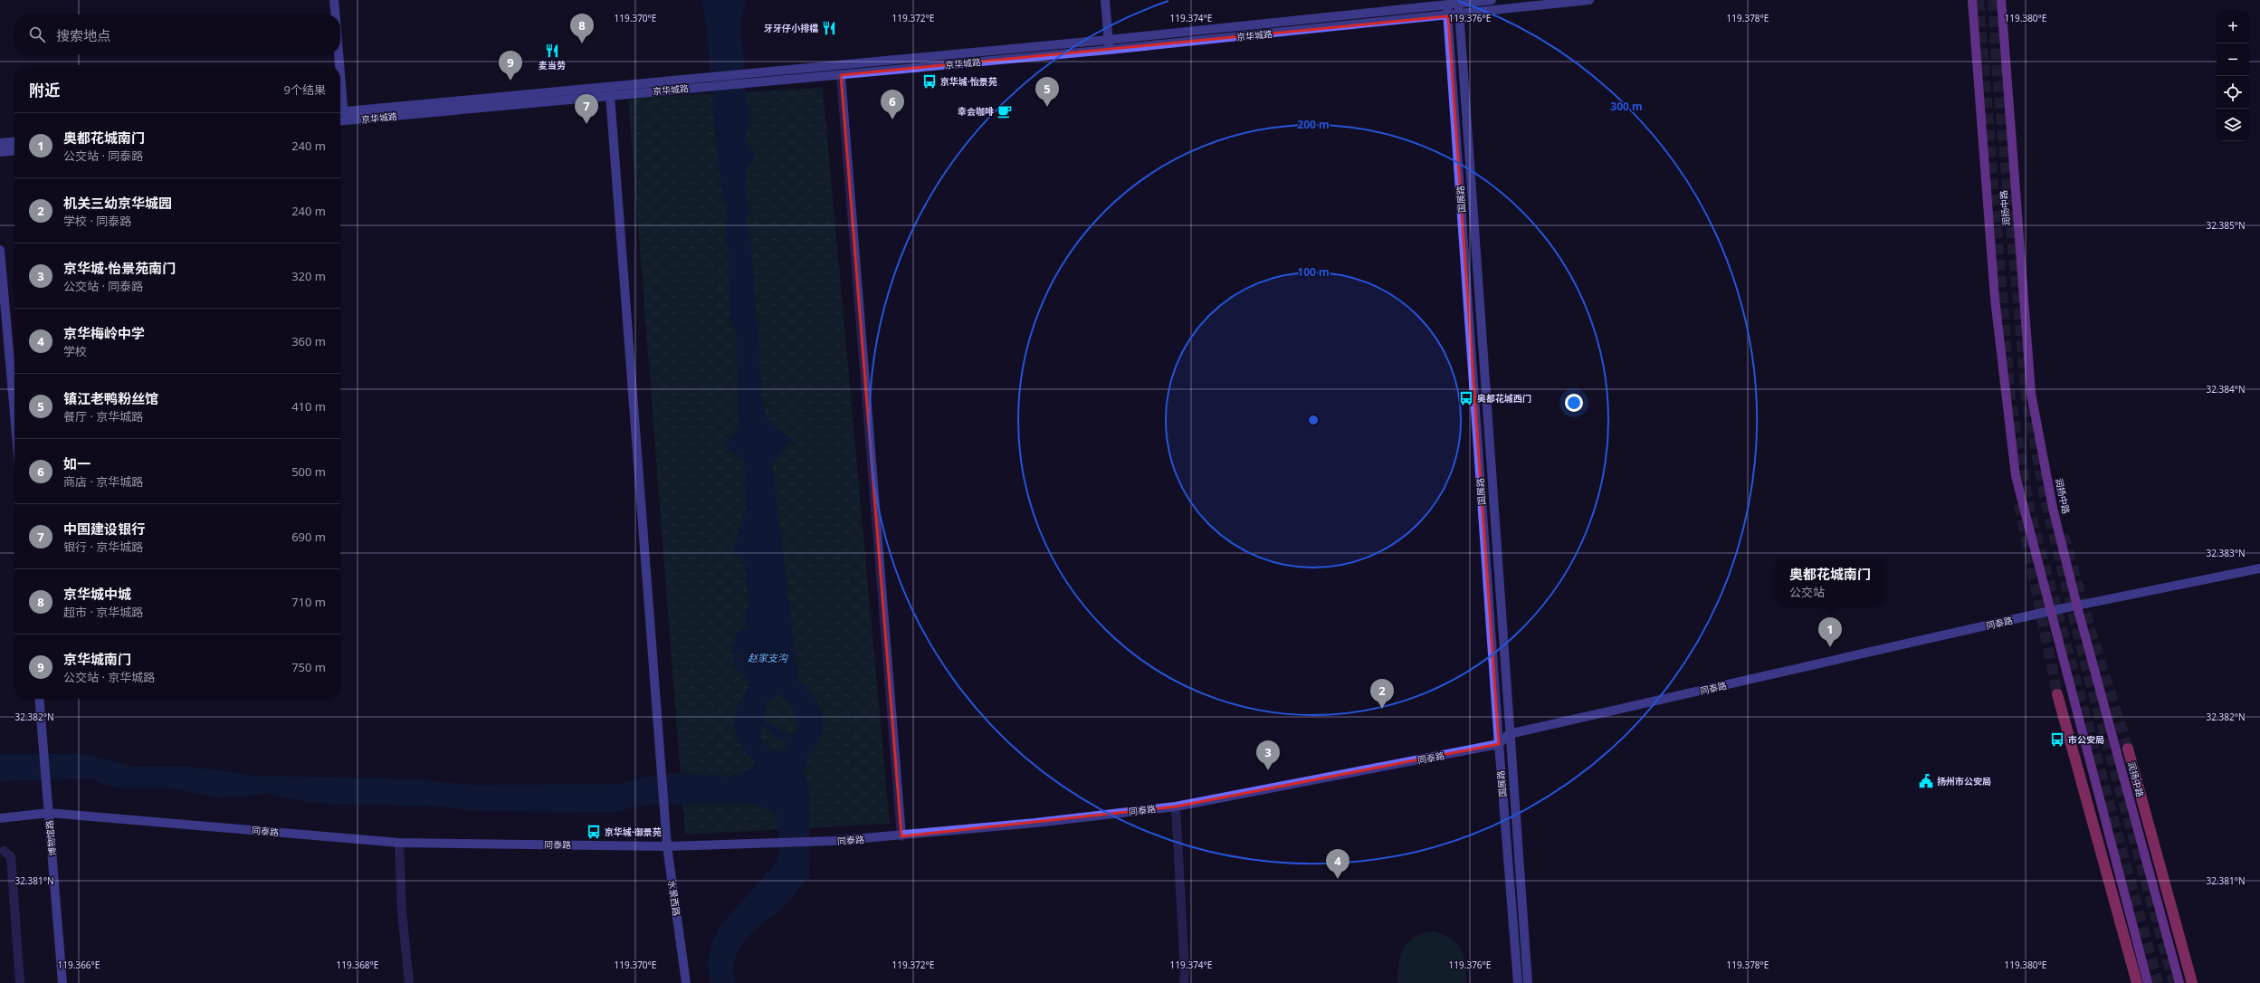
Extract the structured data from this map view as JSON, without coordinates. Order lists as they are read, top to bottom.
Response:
{
  "streets": {
    "main road": ["润扬中路"],
    "street": [
      "京华城路",
      "国展路",
      "同泰路",
      "博物馆路",
      "水景西路"
    ]
  },
  "crossings": [
    ["京华城路", "国展路"],
    ["京华城路", "水景西路"],
    ["国展路", "同泰路"],
    ["润扬中路", "同泰路"],
    ["同泰路", "博物馆路"],
    ["同泰路", "水景西路"]
  ],
  "water": ["赵家支沟"],
  "places": {
    "restaurant": ["牙牙仔小排檔", "麦当劳"],
    "bus stop": [
      "京华城·怡景苑",
      "奥都花城西门",
      "市公安局",
      "京华城·御景苑"
    ],
    "cafe": ["幸会咖啡"],
    "public building": ["扬州市公安局"]
  },
  "page": {
    "map_buttons": ["+", "−"],
    "pins": [
      "8",
      "9",
      "5",
      "6",
      "7",
      "1",
      "2",
      "3",
      "4"
    ],
    "search": "搜索地点",
    "heading": ["附近", "9个结果"],
    "list": [
      {
        "mark": "1",
        "name": "奥都花城南门",
        "note": "公交站 · 同泰路",
        "value": "240 m"
      },
      {
        "mark": "2",
        "name": "机关三幼京华城园",
        "note": "学校 · 同泰路",
        "value": "240 m"
      },
      {
        "mark": "3",
        "name": "京华城·怡景苑南门",
        "note": "公交站 · 同泰路",
        "value": "320 m"
      },
      {
        "mark": "4",
        "name": "京华梅岭中学",
        "note": "学校",
        "value": "360 m"
      },
      {
        "mark": "5",
        "name": "镇江老鸭粉丝馆",
        "note": "餐厅 · 京华城路",
        "value": "410 m"
      },
      {
        "mark": "6",
        "name": "如一",
        "note": "商店 · 京华城路",
        "value": "500 m"
      },
      {
        "mark": "7",
        "name": "中国建设银行",
        "note": "银行 · 京华城路",
        "value": "690 m"
      },
      {
        "mark": "8",
        "name": "京华城中城",
        "note": "超市 · 京华城路",
        "value": "710 m"
      },
      {
        "mark": "9",
        "name": "京华城南门",
        "note": "公交站 · 京华城路",
        "value": "750 m"
      }
    ],
    "popup": ["奥都花城南门", "公交站"]
  },
  "coordinates": [
    "119.370°E",
    "119.372°E",
    "119.374°E",
    "119.376°E",
    "119.378°E",
    "119.380°E",
    "32.385°N",
    "32.384°N",
    "32.383°N",
    "32.382°N",
    "32.381°N",
    "119.366°E",
    "119.368°E"
  ],
  "rings": ["300 m", "200 m", "100 m"]
}
